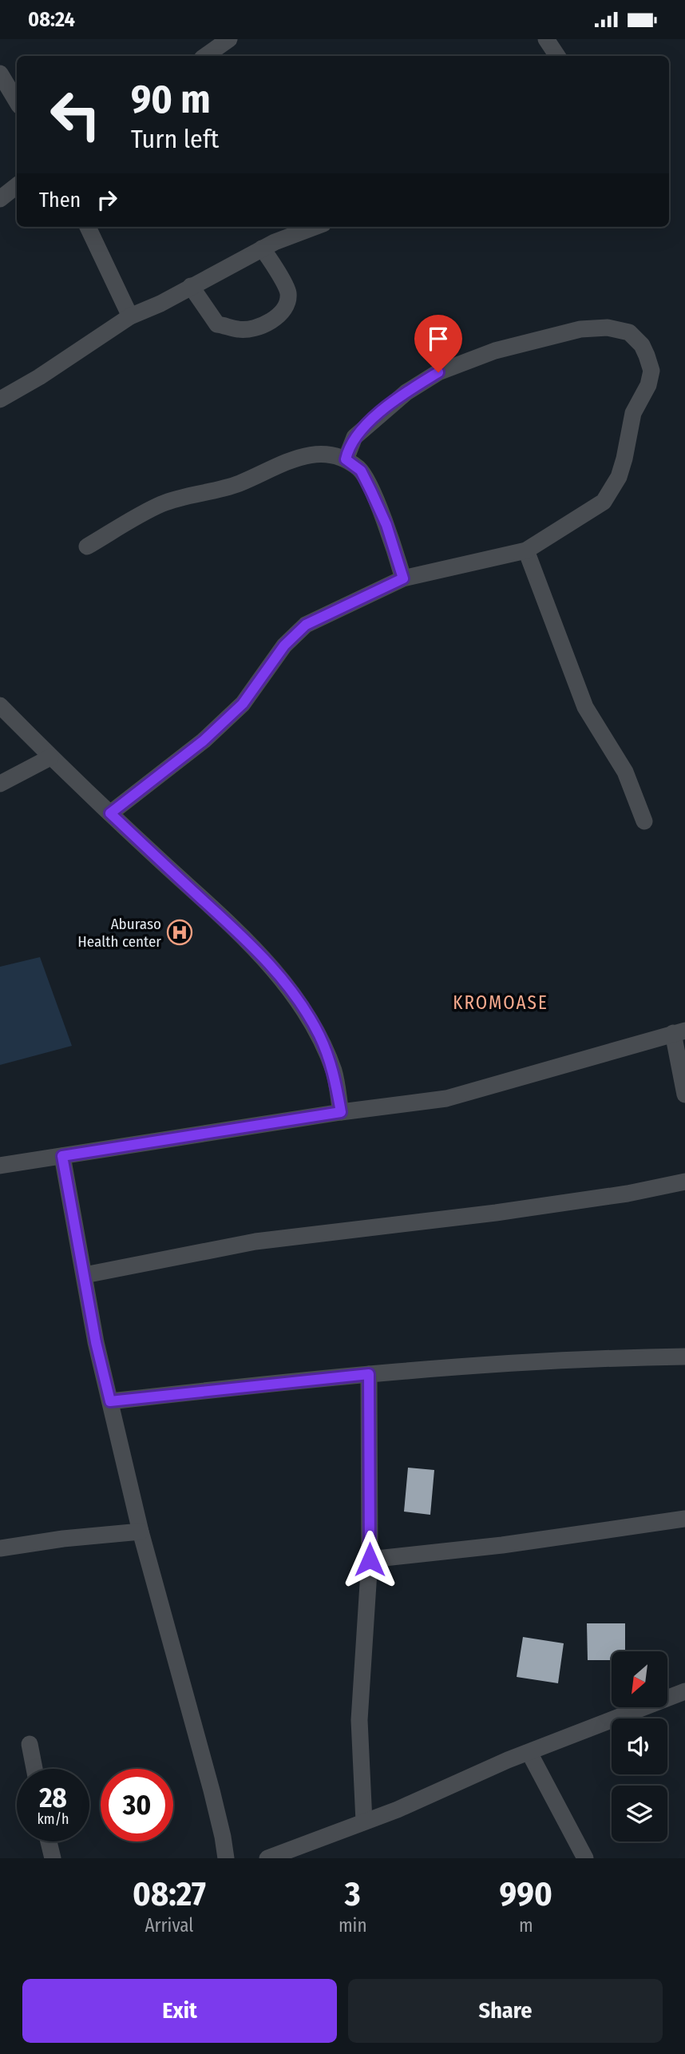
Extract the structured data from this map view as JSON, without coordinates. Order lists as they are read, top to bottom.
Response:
{
  "districts": ["KROMOASE"],
  "places": {
    "hospital": ["Aburaso Health center"]
  },
  "north": "bottom left",
  "page": {
    "status": "08:24",
    "turn": ["90 m", "Turn left"],
    "then": "Then",
    "speed": "28 km/h",
    "limit": "30",
    "eta": [
      "08:27",
      "Arrival",
      "3",
      "min",
      "990",
      "m"
    ],
    "buttons": ["Exit", "Share"]
  }
}
